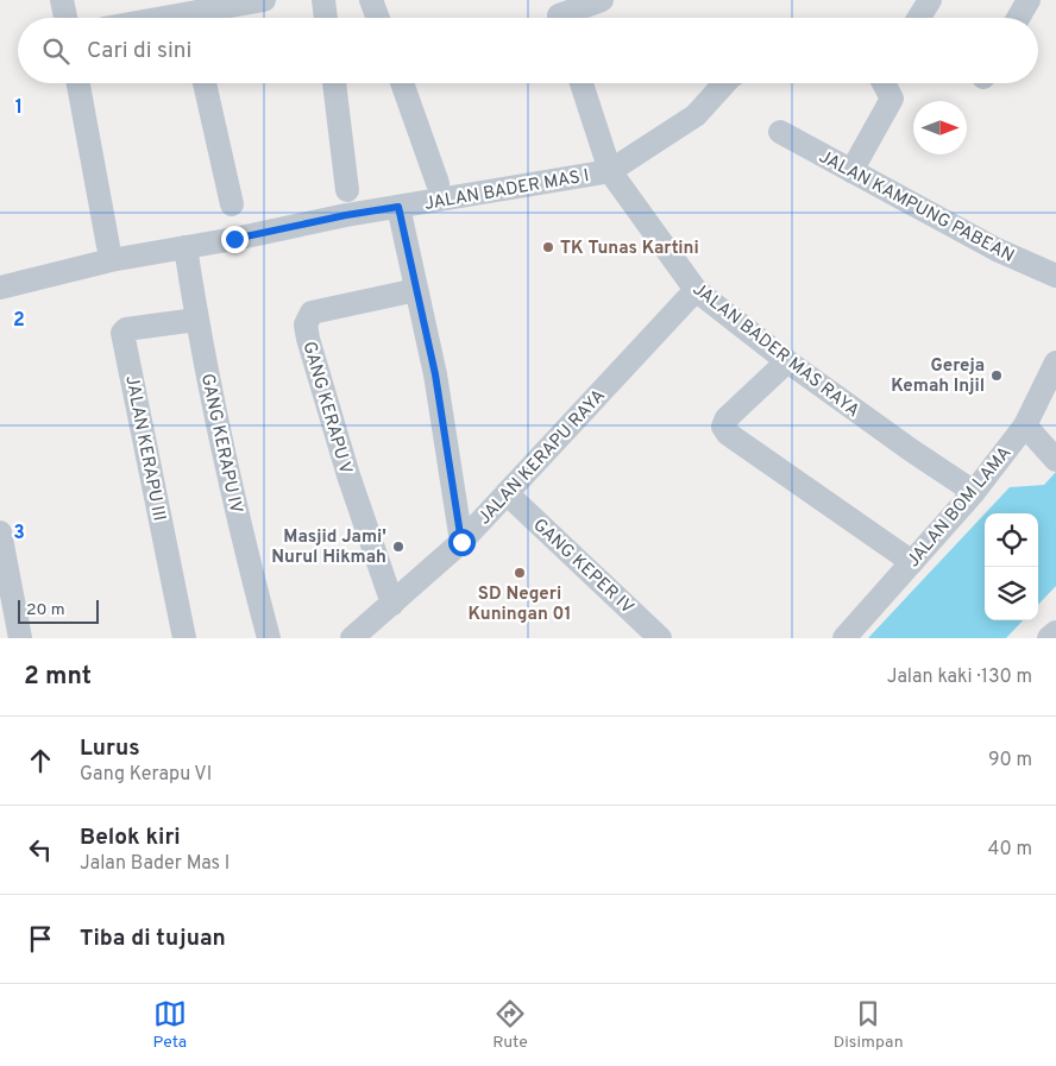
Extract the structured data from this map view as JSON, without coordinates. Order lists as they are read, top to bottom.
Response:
{
  "streets": {
    "street": [
      "JALAN BADER MAS I",
      "JALAN KAMPUNG PABEAN",
      "JALAN BADER MAS RAYA",
      "GANG KERAPU V",
      "GANG KERAPU IV",
      "JALAN KERAPU III",
      "JALAN KERAPU RAYA",
      "JALAN BOM LAMA",
      "GANG KEPER IV"
    ]
  },
  "crossings": [
    ["JALAN BADER MAS I", "JALAN BADER MAS RAYA"],
    ["JALAN BADER MAS I", "GANG KERAPU IV"],
    ["JALAN BADER MAS RAYA", "JALAN KERAPU RAYA"],
    ["JALAN BADER MAS RAYA", "JALAN BOM LAMA"],
    ["GANG KERAPU V", "JALAN KERAPU RAYA"],
    ["GANG KERAPU IV", "JALAN KERAPU III"],
    ["JALAN KERAPU RAYA", "GANG KEPER IV"]
  ],
  "places": [
    "TK Tunas Kartini",
    "Gereja Kemah Injil",
    "Masjid Jami' Nurul Hikmah",
    "SD Negeri Kuningan 01"
  ],
  "scale_bar": "20 m",
  "north": "right",
  "page": {
    "search": "Cari di sini",
    "scale": "20 m",
    "heading": ["2 mnt", "Jalan kaki · 130 m"],
    "list": [
      ["Lurus", "Gang Kerapu VI", "90 m"],
      ["Belok kiri", "Jalan Bader Mas I", "40 m"],
      "Tiba di tujuan"
    ],
    "nav": ["Peta", "Rute", "Disimpan"]
  },
  "grid": {
    "rows": ["1", "2", "3"]
  }
}
